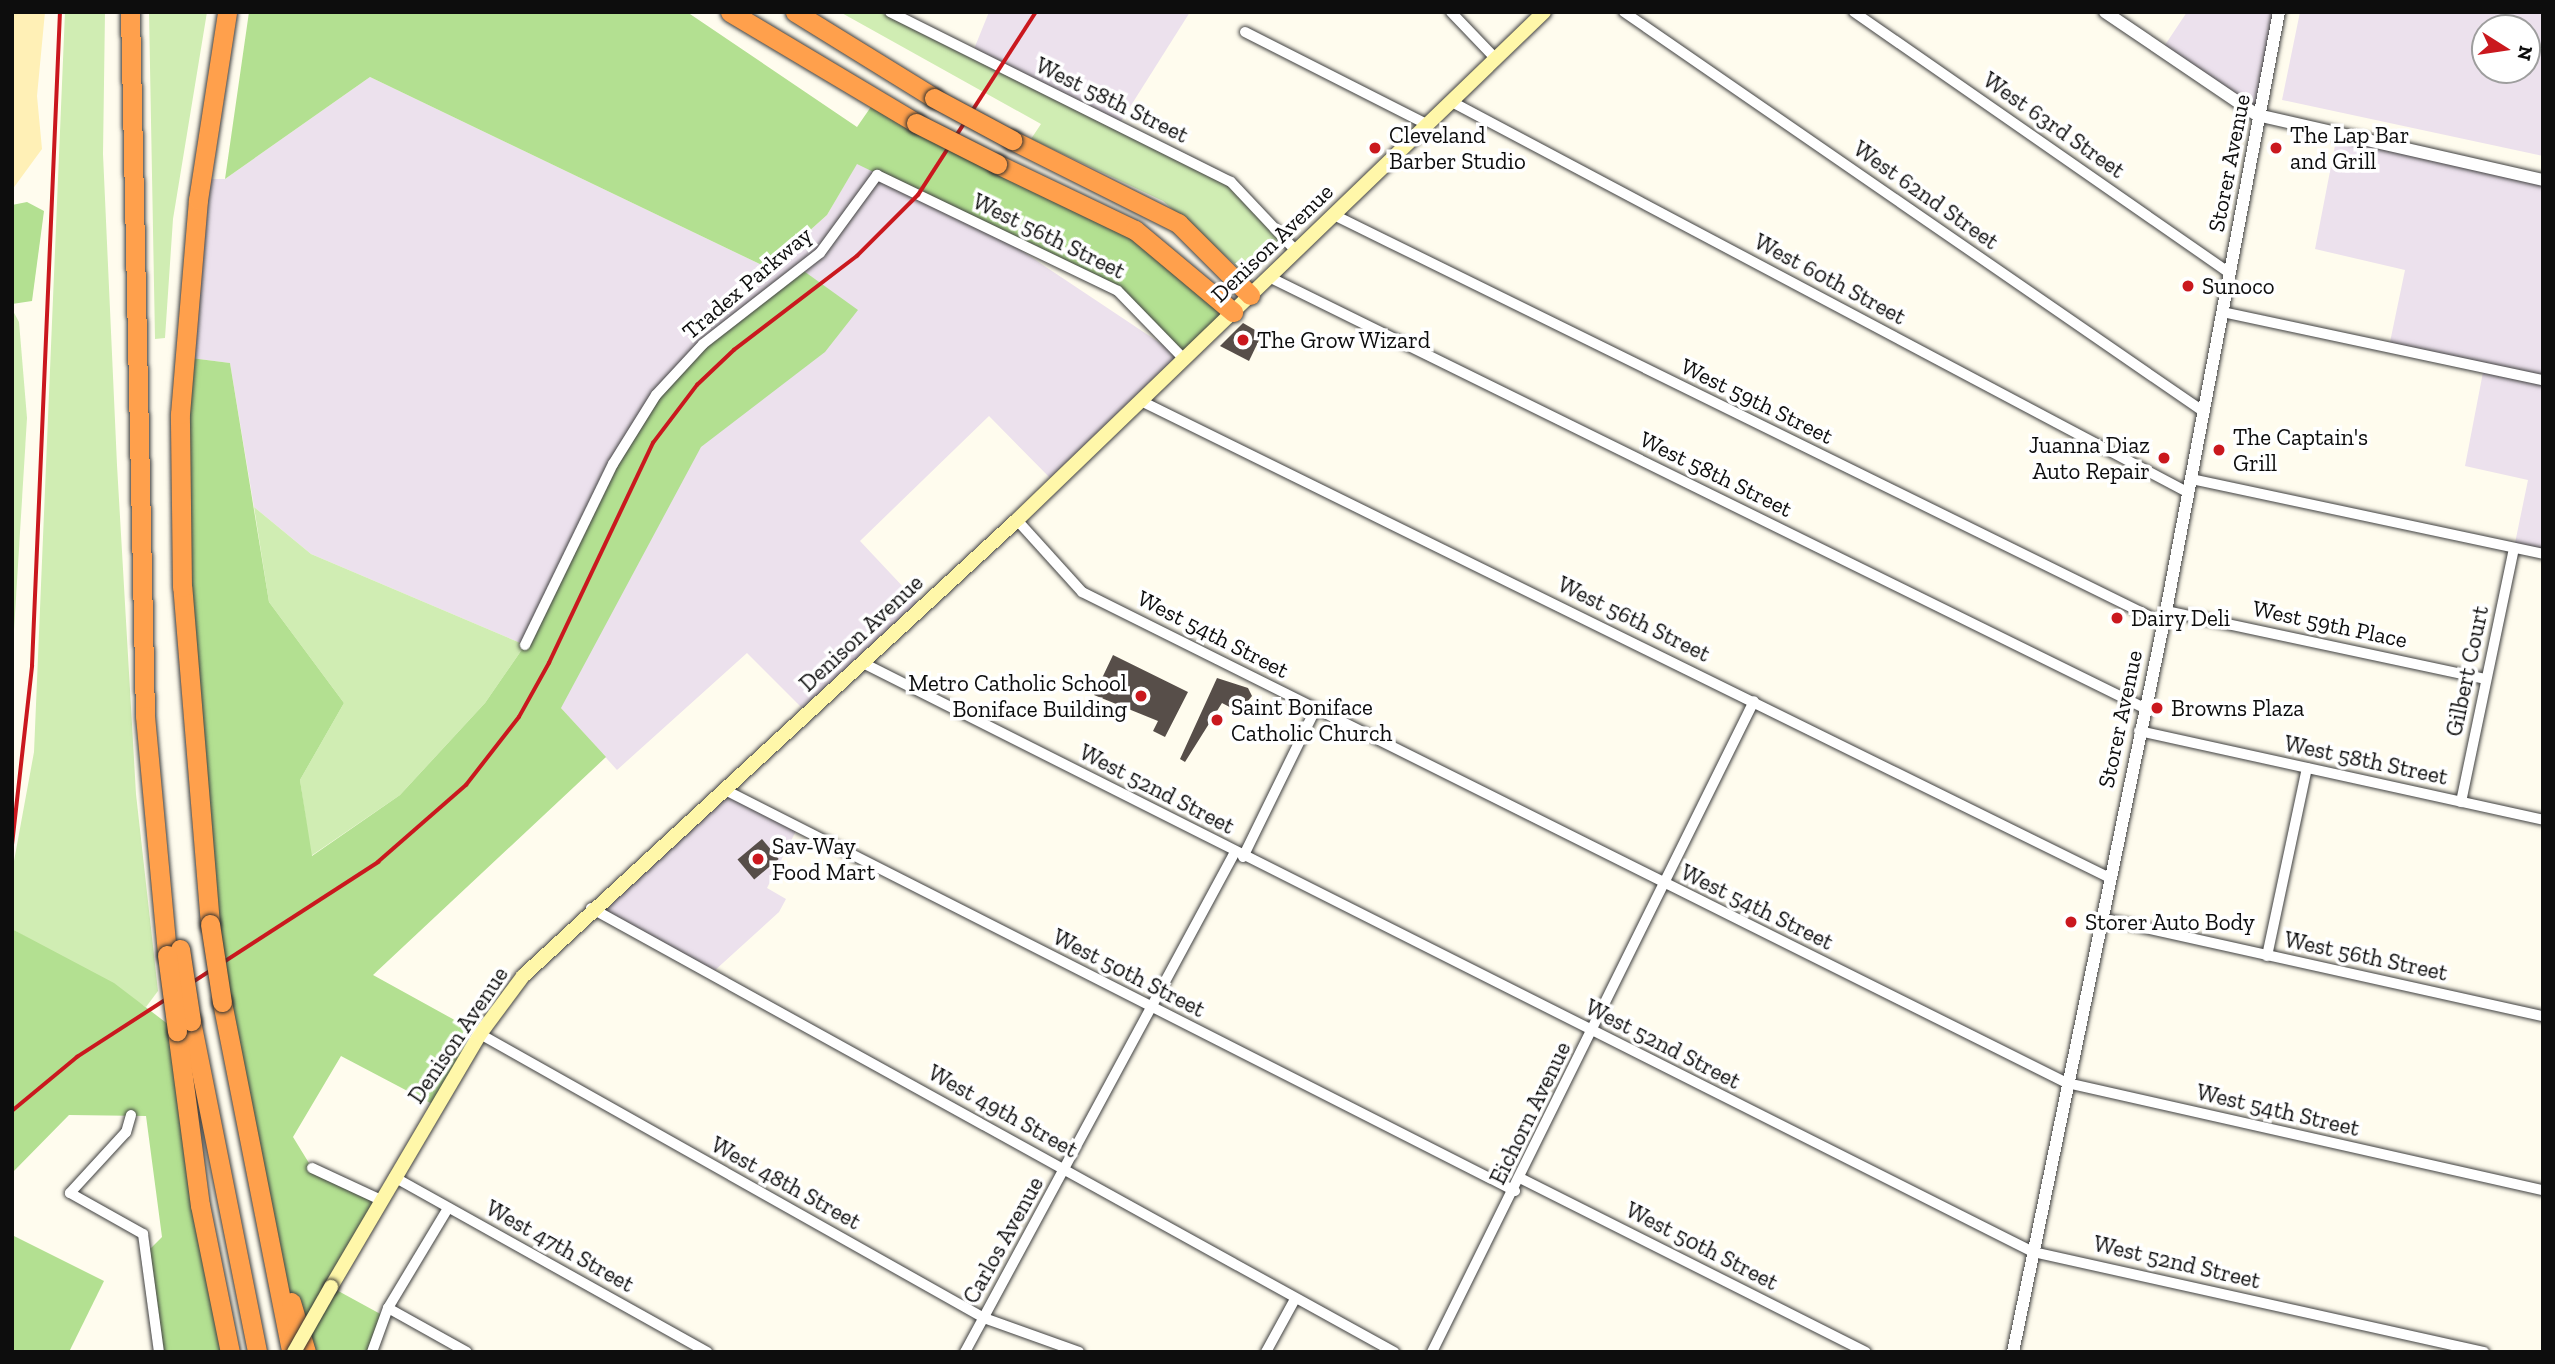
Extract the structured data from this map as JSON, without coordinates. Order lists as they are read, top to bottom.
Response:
{
  "streets": {
    "main road": ["Denison Avenue"],
    "street": [
      "West 58th Street",
      "West 63rd Street",
      "Storer Avenue",
      "West 62nd Street",
      "West 56th Street",
      "West 60th Street",
      "Tradex Parkway",
      "West 59th Street",
      "West 59th Place",
      "West 54th Street",
      "Gilbert Court",
      "West 52nd Street",
      "West 50th Street",
      "West 49th Street",
      "Eichorn Avenue",
      "West 48th Street",
      "Carlos Avenue",
      "West 47th Street"
    ]
  },
  "crossings": [
    ["West 58th Street", "Storer Avenue"],
    ["West 58th Street", "Denison Avenue"],
    ["West 58th Street", "Gilbert Court"],
    ["West 63rd Street", "Storer Avenue"],
    ["Storer Avenue", "West 62nd Street"],
    ["Storer Avenue", "West 56th Street"],
    ["Storer Avenue", "West 60th Street"],
    ["Storer Avenue", "West 59th Street"],
    ["Storer Avenue", "West 59th Place"],
    ["Storer Avenue", "West 54th Street"],
    ["Storer Avenue", "West 52nd Street"],
    ["West 56th Street", "Denison Avenue"],
    ["West 56th Street", "Tradex Parkway"],
    ["West 56th Street", "Eichorn Avenue"],
    ["Denison Avenue", "West 60th Street"],
    ["Denison Avenue", "West 59th Street"],
    ["Denison Avenue", "West 54th Street"],
    ["Denison Avenue", "West 52nd Street"],
    ["Denison Avenue", "West 50th Street"],
    ["Denison Avenue", "West 49th Street"],
    ["Denison Avenue", "West 48th Street"],
    ["Denison Avenue", "West 47th Street"],
    ["West 59th Street", "West 59th Place"],
    ["West 59th Place", "Gilbert Court"],
    ["West 54th Street", "Eichorn Avenue"],
    ["West 54th Street", "Carlos Avenue"],
    ["West 52nd Street", "Eichorn Avenue"],
    ["West 52nd Street", "Carlos Avenue"],
    ["West 50th Street", "Eichorn Avenue"],
    ["West 50th Street", "Carlos Avenue"],
    ["West 49th Street", "Carlos Avenue"],
    ["West 48th Street", "Carlos Avenue"]
  ],
  "places": [
    "Cleveland Barber Studio",
    "The Lap Bar and Grill",
    "Sunoco",
    "The Grow Wizard",
    "The Captain's Grill",
    "Juanna Diaz Auto Repair",
    "Dairy Deli",
    "Metro Catholic School Boniface Building",
    "Browns Plaza",
    "Saint Boniface Catholic Church",
    "Sav-Way Food Mart",
    "Storer Auto Body"
  ],
  "north": "right"
}
